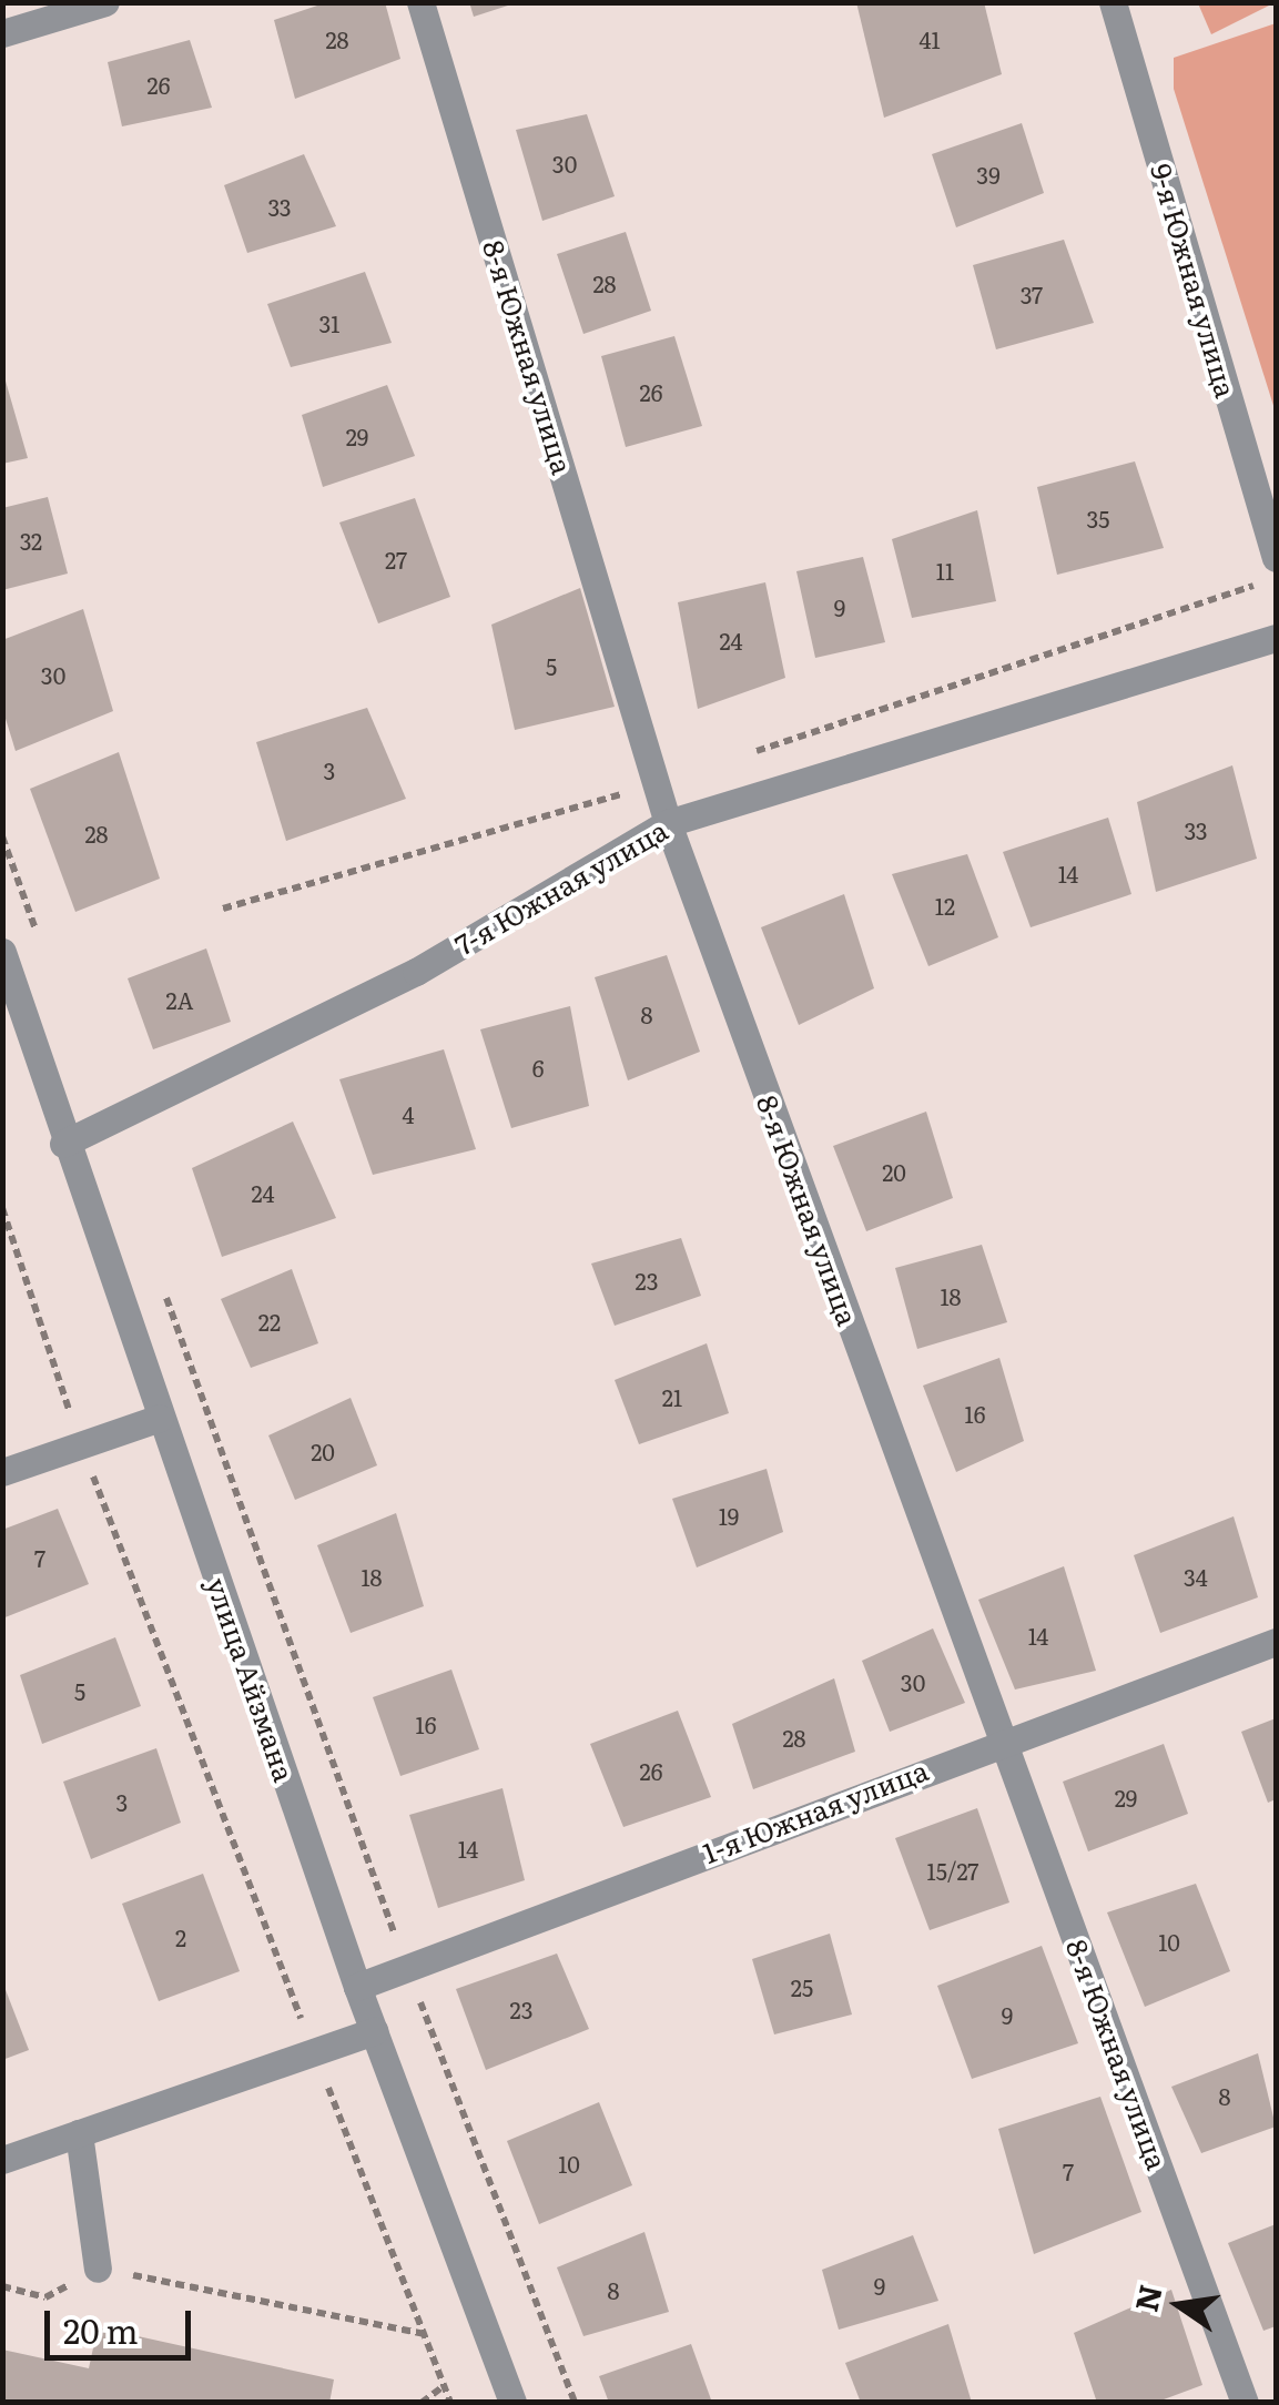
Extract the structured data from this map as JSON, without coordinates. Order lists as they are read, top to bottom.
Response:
{
  "streets": {
    "street": [
      "9-я Южная улица",
      "8-я Южная улица",
      "7-я Южная улица",
      "улица Айзмана",
      "1-я Южная улица"
    ]
  },
  "crossings": [
    ["8-я Южная улица", "7-я Южная улица"],
    ["8-я Южная улица", "1-я Южная улица"],
    ["7-я Южная улица", "улица Айзмана"],
    ["улица Айзмана", "1-я Южная улица"]
  ],
  "house_numbers": [
    "28",
    "41",
    "26",
    "30",
    "39",
    "33",
    "28",
    "37",
    "31",
    "26",
    "29",
    "35",
    "32",
    "27",
    "11",
    "9",
    "24",
    "5",
    "30",
    "3",
    "33",
    "28",
    "14",
    "12",
    "2А",
    "8",
    "6",
    "4",
    "20",
    "24",
    "23",
    "18",
    "22",
    "21",
    "16",
    "20",
    "19",
    "7",
    "18",
    "34",
    "14",
    "30",
    "5",
    "16",
    "28",
    "26",
    "29",
    "3",
    "14",
    "15/27",
    "2",
    "10",
    "25",
    "23",
    "9",
    "8",
    "10",
    "7",
    "9",
    "8"
  ],
  "scale_bar": "20 m",
  "north": "left"
}
